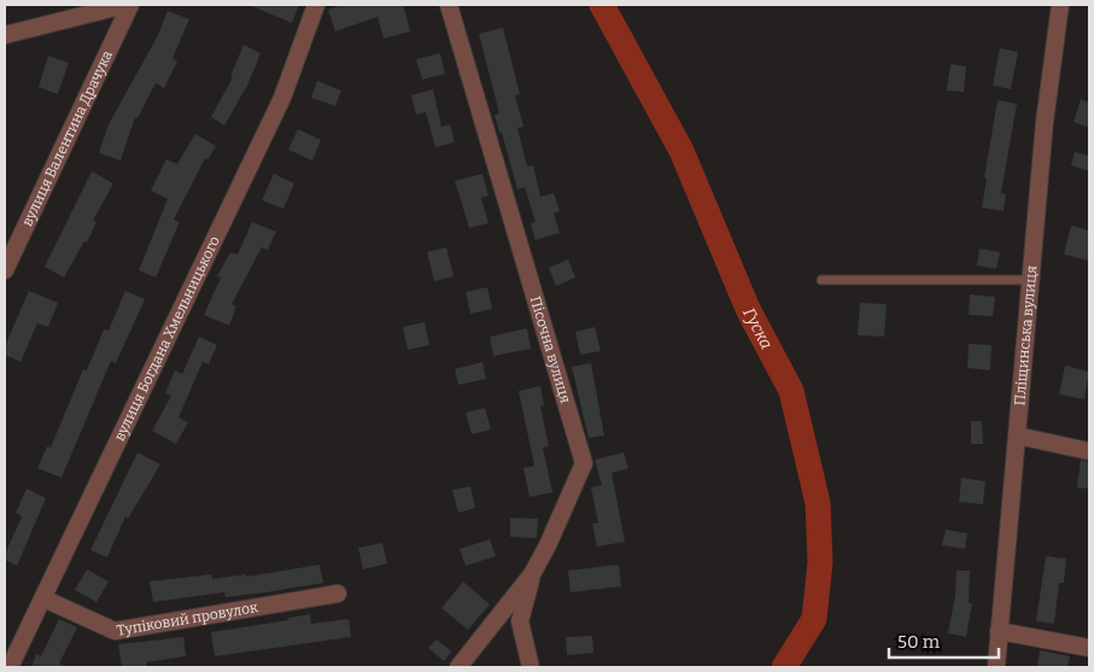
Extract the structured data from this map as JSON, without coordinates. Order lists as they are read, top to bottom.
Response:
{
  "streets": {
    "street": [
      "вулиця Валентина Драчука",
      "Пліщинська вулиця",
      "вулиця Богдана Хмельницького",
      "Пісочна вулиця",
      "Тупіковий провулок"
    ]
  },
  "crossings": [
    ["вулиця Богдана Хмельницького", "Тупіковий провулок"]
  ],
  "water": ["Гуска"],
  "scale_bar": "50 m"
}
